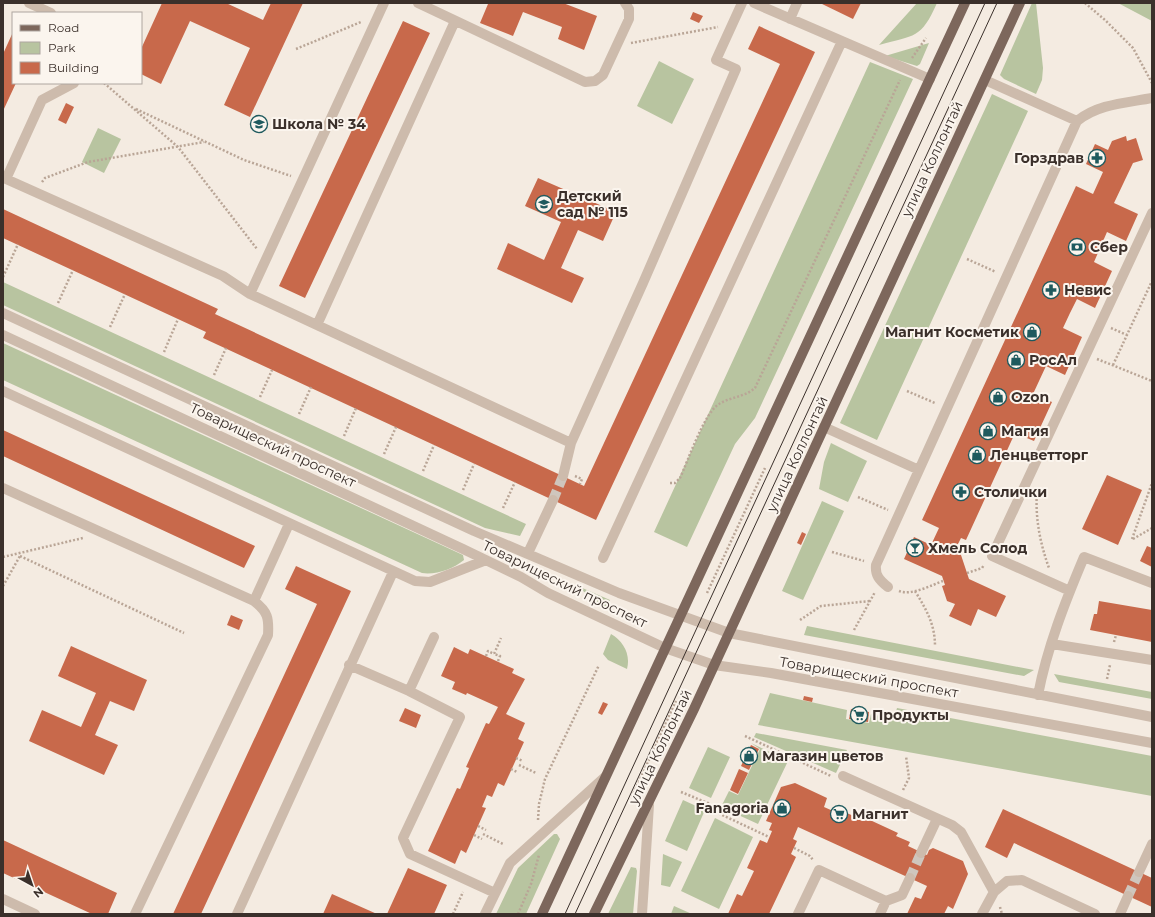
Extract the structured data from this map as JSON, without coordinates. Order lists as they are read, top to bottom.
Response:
{
  "streets": {
    "main road": ["улица Коллонтай"],
    "street": ["Товарищеский проспект"]
  },
  "crossings": [
    ["улица Коллонтай", "Товарищеский проспект"]
  ],
  "places": {
    "school or university": ["Школа № 34", "Детский сад № 115"],
    "pharmacy": ["Горздрав", "Невис", "Столички"],
    "bank": ["Сбер"],
    "shop": [
      "Магнит Косметик",
      "РосАл",
      "Ozon",
      "Магия",
      "Ленцветторг",
      "Магазин цветов",
      "Fanagoria"
    ],
    "bar": ["Хмель Солод"],
    "supermarket": ["Продукты", "Магнит"]
  },
  "legend": ["Road", "Park", "Building"],
  "north": "bottom right"
}
